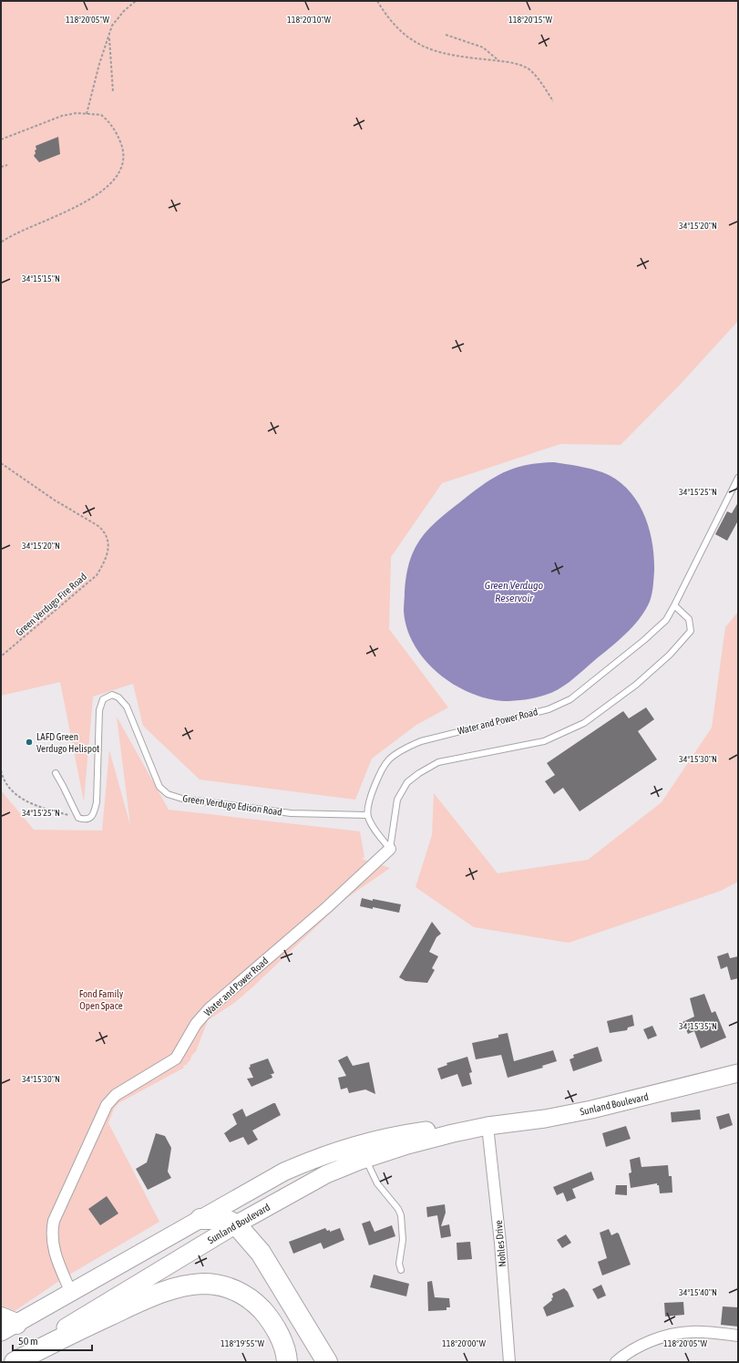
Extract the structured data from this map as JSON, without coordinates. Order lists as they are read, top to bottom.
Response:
{
  "streets": {
    "main road": ["Sunland Boulevard"],
    "street": ["Water and Power Road", "Nohles Drive"],
    "lane": ["Green Verdugo Edison Road"],
    "path": ["Green Verdugo Fire Road"]
  },
  "crossings": [
    ["Water and Power Road", "Green Verdugo Edison Road"],
    ["Water and Power Road", "Sunland Boulevard"],
    ["Sunland Boulevard", "Nohles Drive"]
  ],
  "water": ["Green Verdugo Reservoir"],
  "parks": ["Fond Family Open Space"],
  "places": ["LAFD Green Verdugo Helispot"],
  "scale_bar": "50 m",
  "coordinates": [
    "118°20'05\"W",
    "118°20'10\"W",
    "118°20'15\"W",
    "34°15'20\"N",
    "34°15'15\"N",
    "34°15'25\"N",
    "34°15'30\"N",
    "34°15'35\"N",
    "34°15'40\"N",
    "118°19'55\"W",
    "118°20'00\"W"
  ]
}
